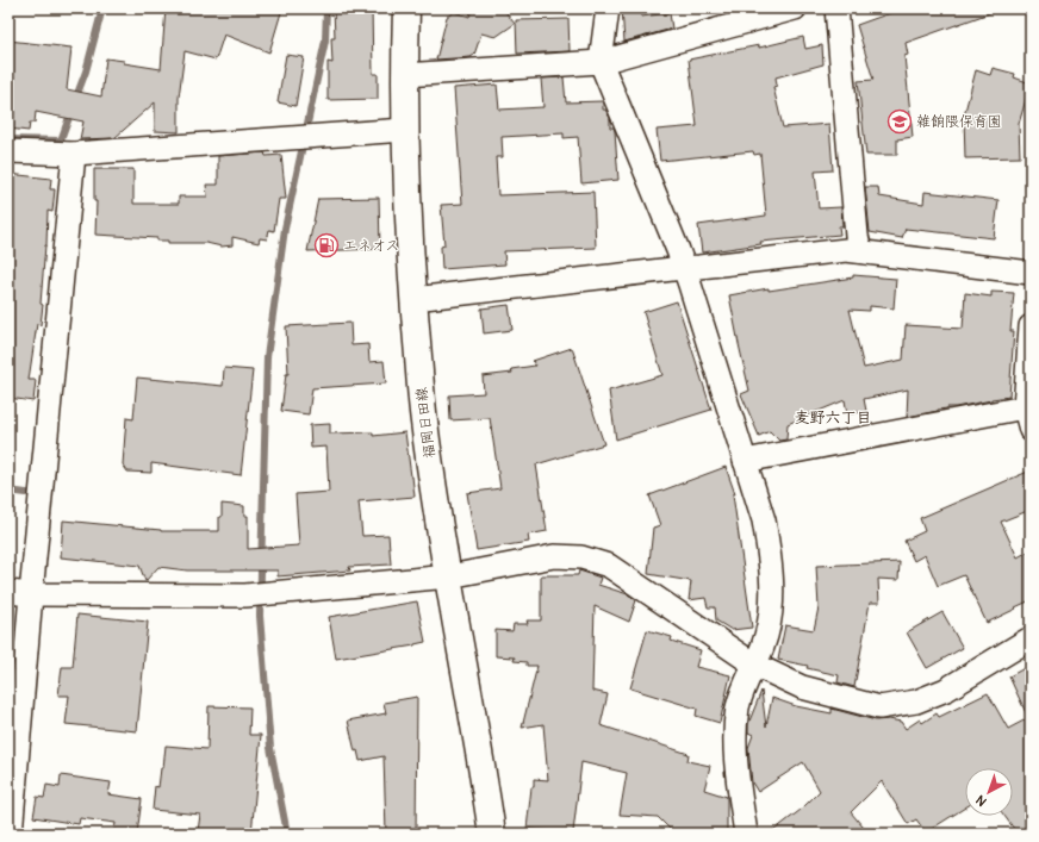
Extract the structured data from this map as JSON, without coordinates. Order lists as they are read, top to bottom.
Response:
{
  "streets": {
    "main road": ["福岡日田線"]
  },
  "districts": ["麦野六丁目"],
  "places": {
    "school or university": ["雑餉隈保育園"],
    "fuel station": ["エネオス"]
  },
  "north": "bottom left"
}
